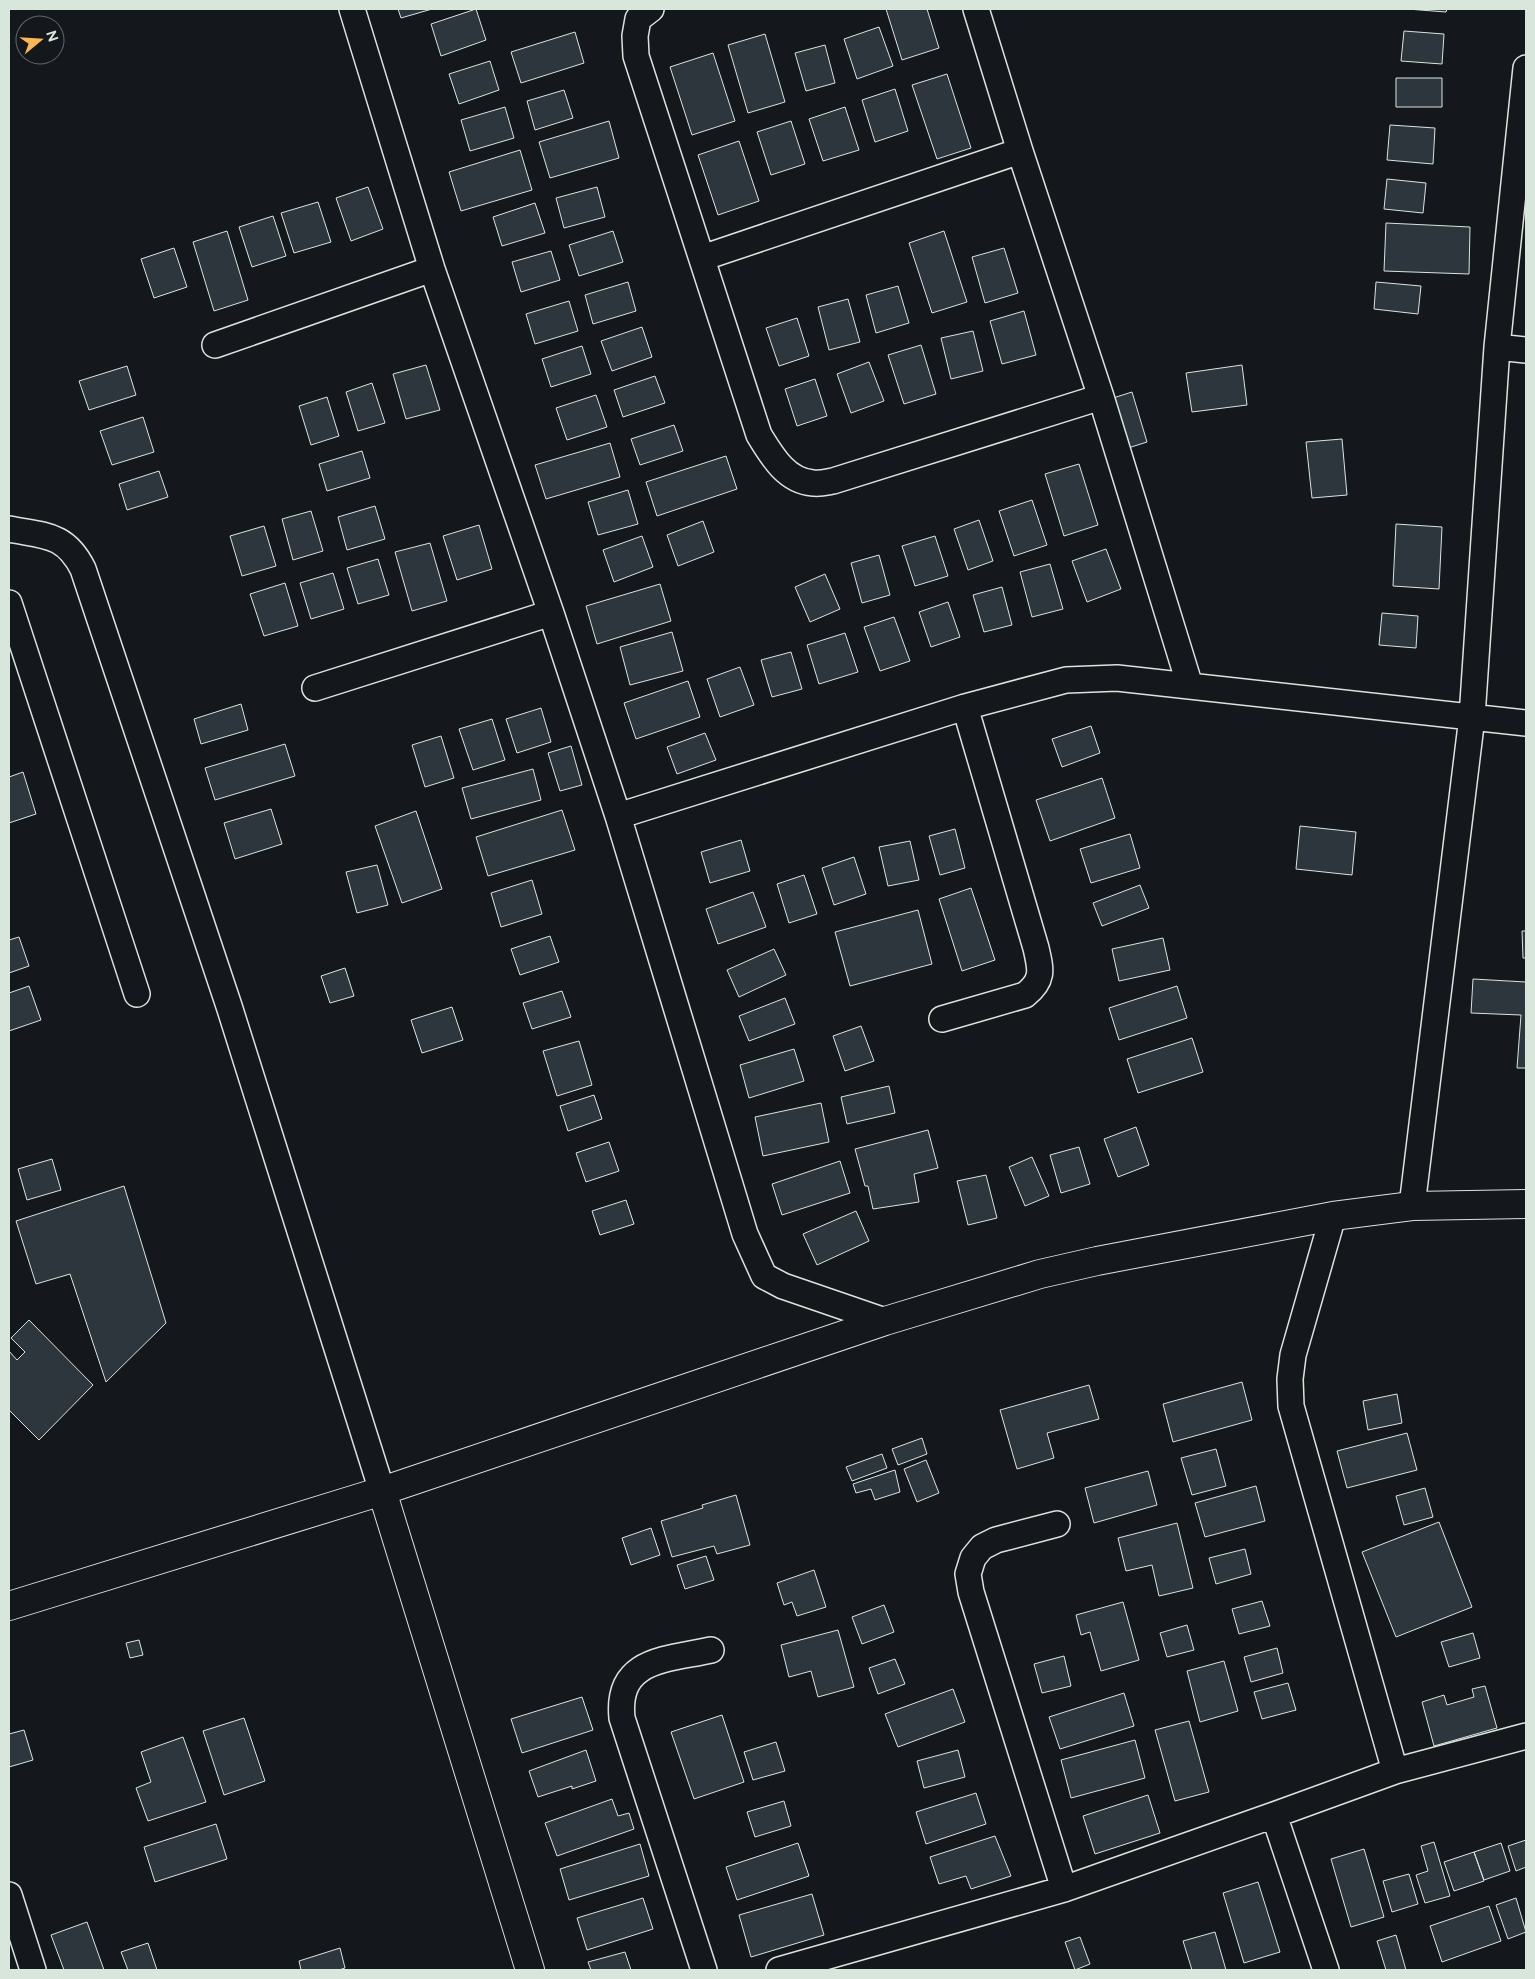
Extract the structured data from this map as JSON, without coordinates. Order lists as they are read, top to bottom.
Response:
{
  "north": "right"
}
